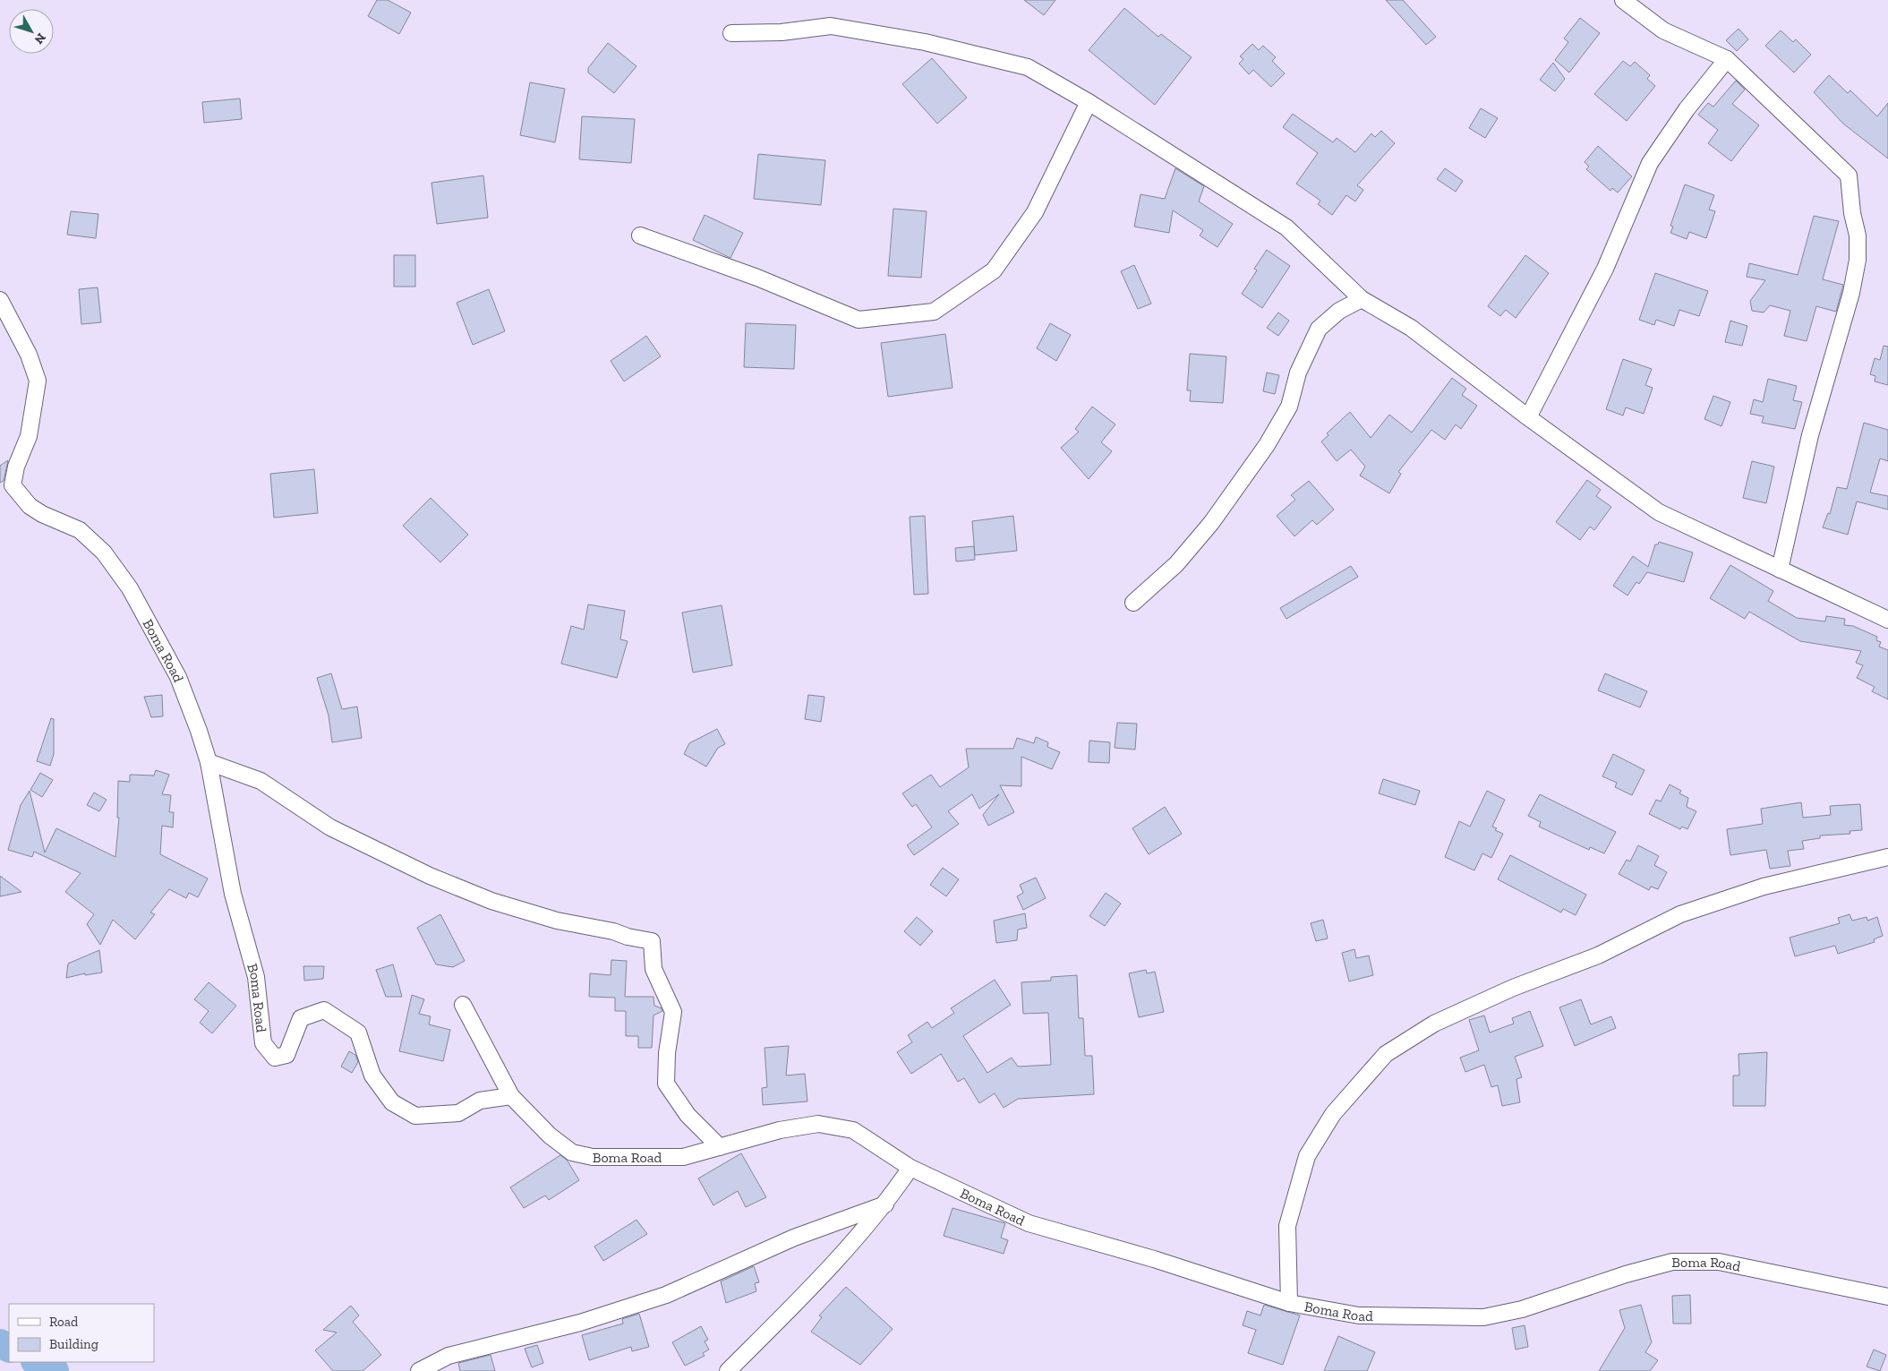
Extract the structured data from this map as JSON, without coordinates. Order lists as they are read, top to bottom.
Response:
{
  "streets": {
    "street": ["Boma Road"]
  },
  "legend": ["Road", "Building"],
  "north": "bottom right"
}
